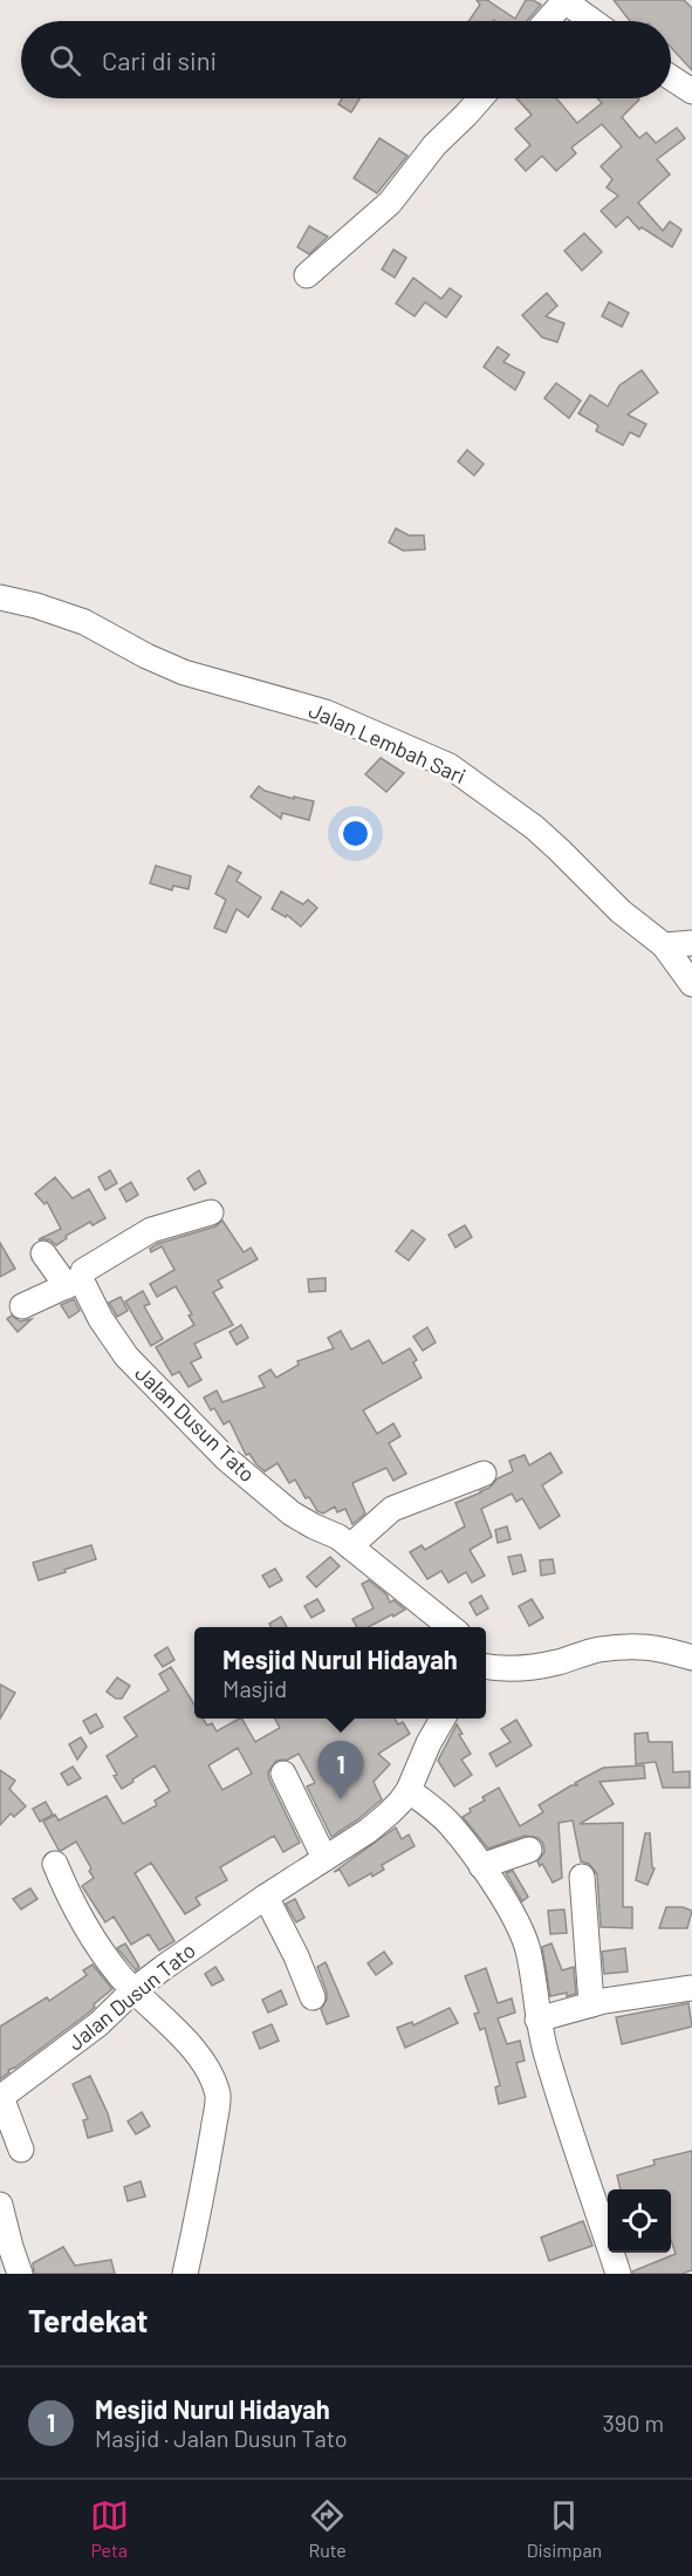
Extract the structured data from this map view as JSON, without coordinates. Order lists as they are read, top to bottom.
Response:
{
  "streets": {
    "street": ["Jalan Lembah Sari", "Jalan Dusun Tato"]
  },
  "page": {
    "search": "Cari di sini",
    "popup": ["Mesjid Nurul Hidayah", "Masjid"],
    "pins": "1",
    "heading": "Terdekat",
    "list": [
      {
        "mark": "1",
        "name": "Mesjid Nurul Hidayah",
        "note": "Masjid · Jalan Dusun Tato",
        "value": "390 m"
      }
    ],
    "nav": ["Peta", "Rute", "Disimpan"]
  }
}
